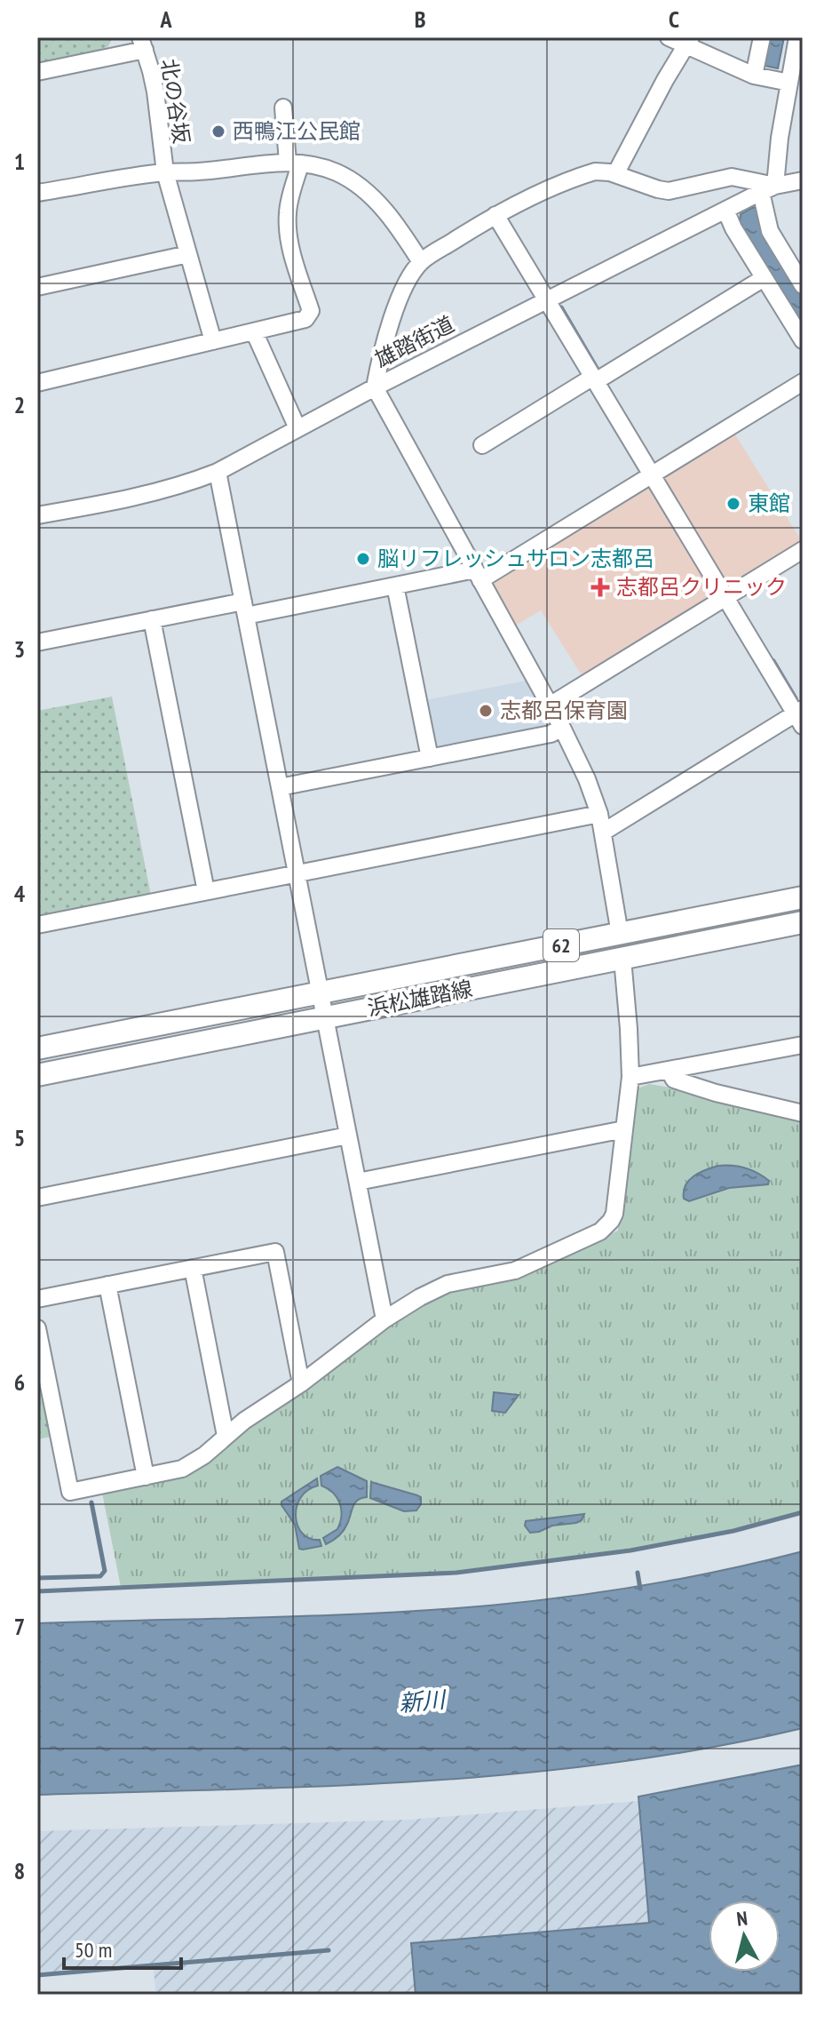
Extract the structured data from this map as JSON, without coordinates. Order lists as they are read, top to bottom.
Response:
{
  "streets": {
    "main road": ["62", "浜松雄踏線"],
    "street": ["北の谷坂", "雄踏街道"]
  },
  "water": ["新川"],
  "places": {
    "other": [
      "西鴨江公民館",
      "東館",
      "脳リフレッシュサロン志都呂",
      "志都呂保育園"
    ],
    "health": ["志都呂クリニック"]
  },
  "scale_bar": "50 m",
  "north": "top",
  "grid": {
    "columns": ["A", "B", "C"],
    "rows": [
      "1",
      "2",
      "3",
      "4",
      "5",
      "6",
      "7",
      "8"
    ]
  }
}
